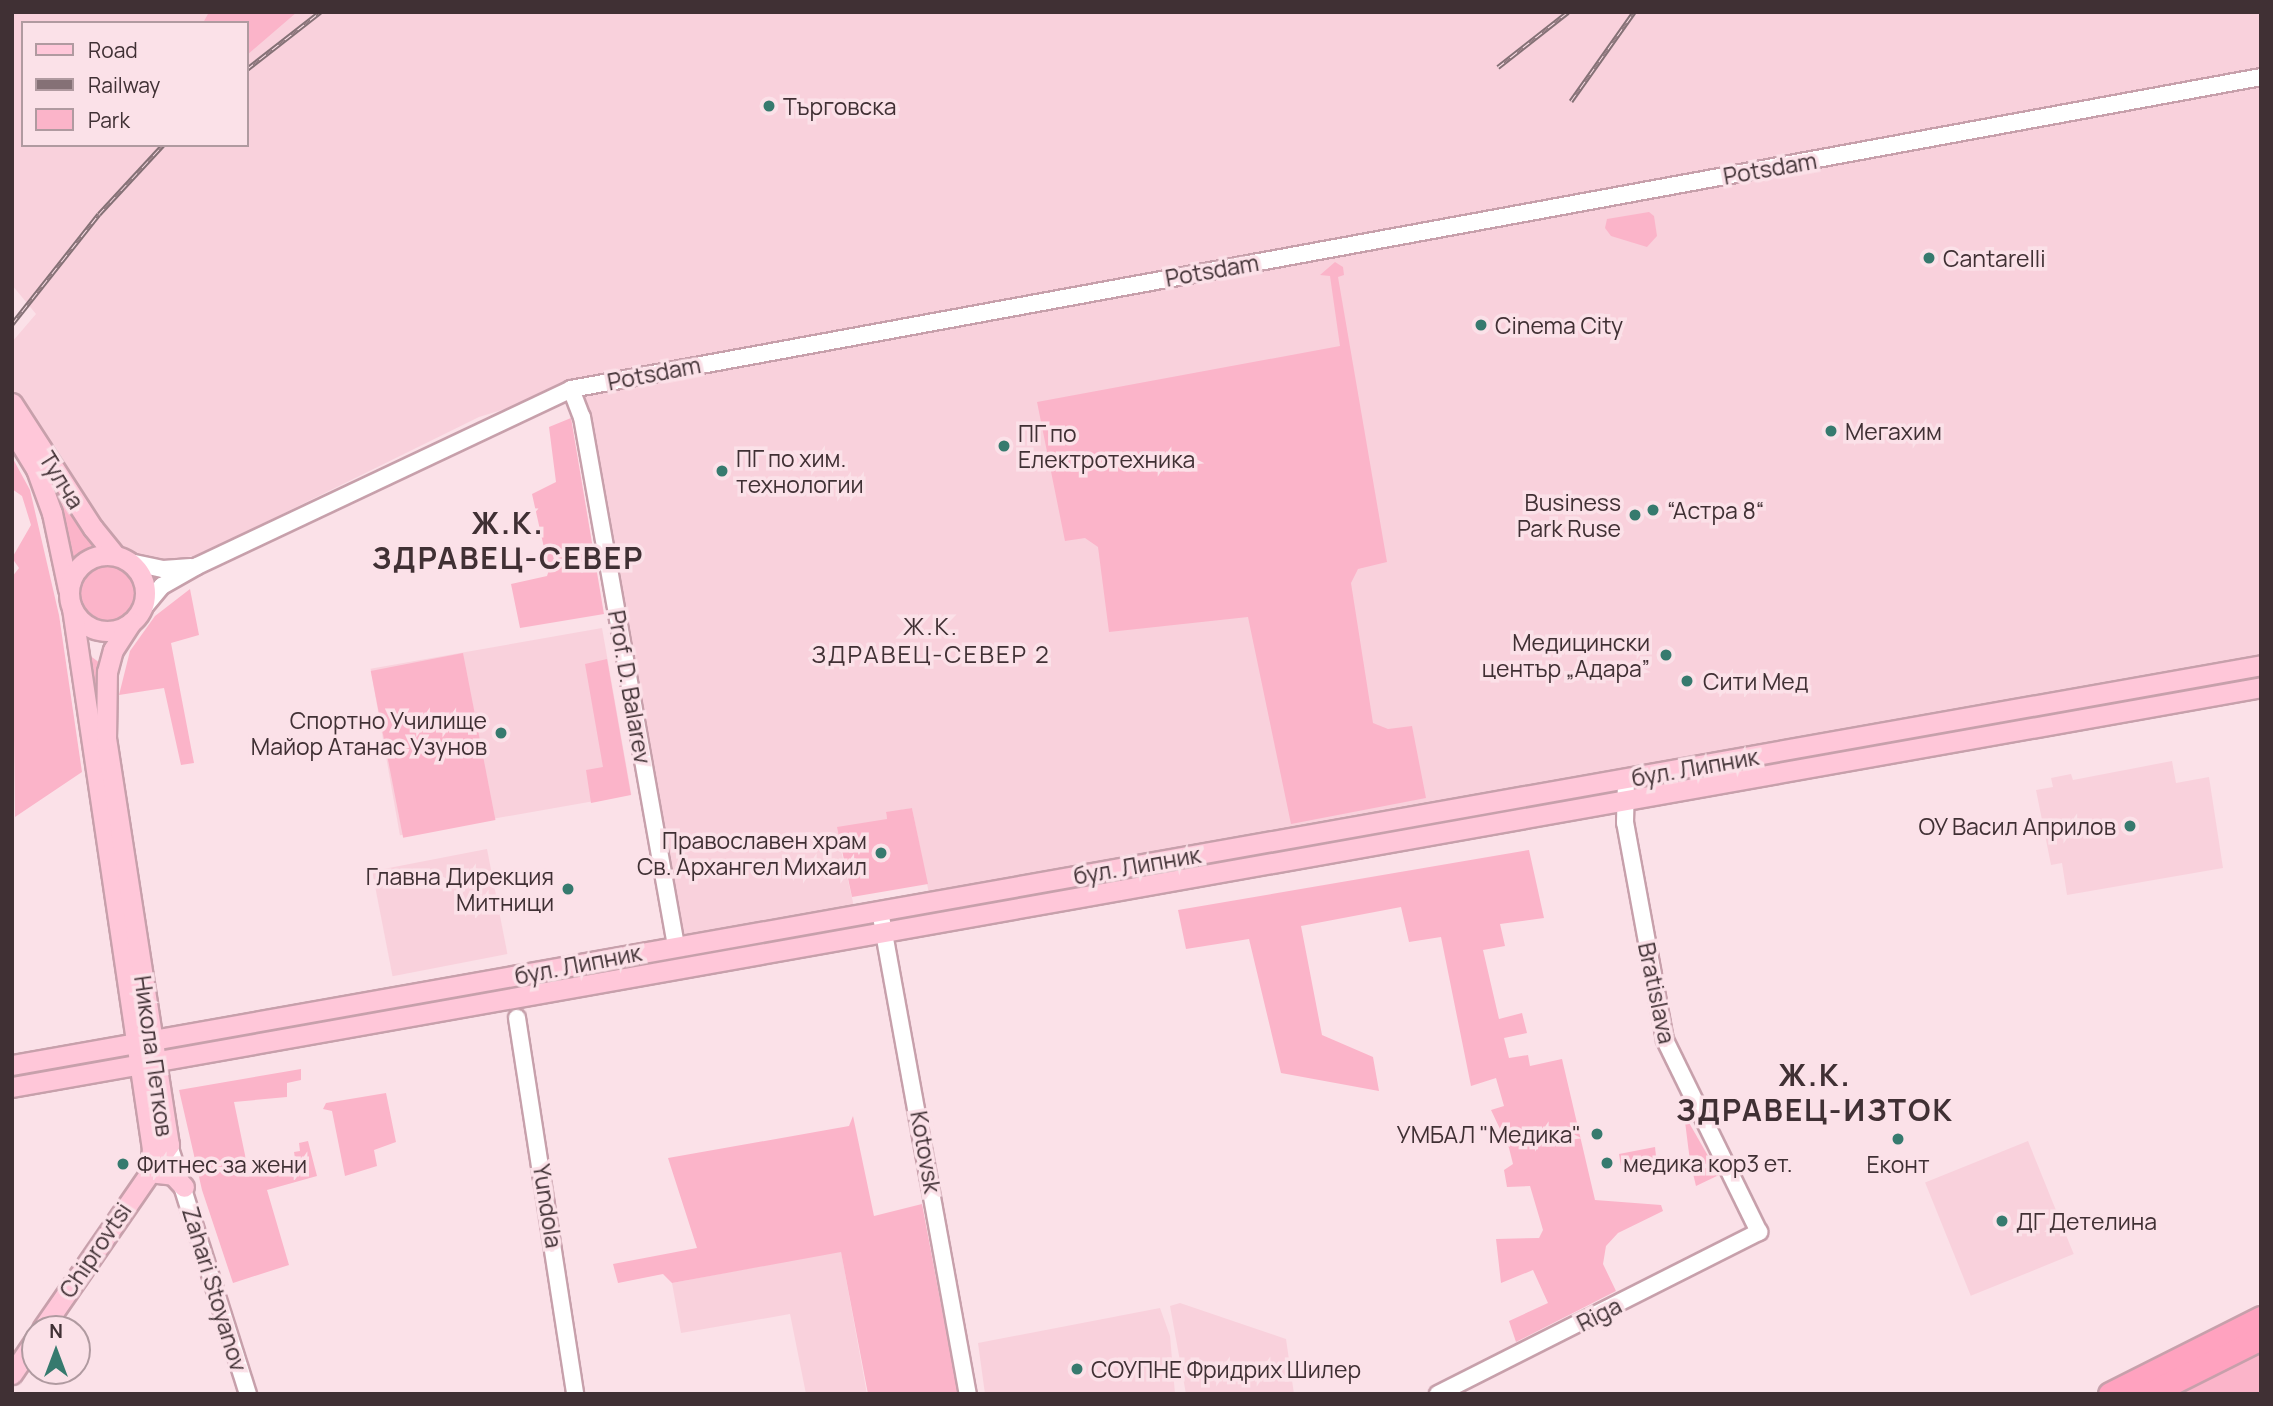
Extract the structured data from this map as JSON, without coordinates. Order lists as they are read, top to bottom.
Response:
{
  "streets": {
    "main road": [
      "Тулча",
      "бул. Липник",
      "Никола Петков",
      "Chiprovtsi"
    ],
    "street": [
      "Potsdam",
      "Prof. D. Balarev",
      "Bratislava",
      "Kotovsk",
      "Yundola",
      "Zahari Stoyanov",
      "Riga"
    ]
  },
  "crossings": [
    ["Potsdam", "Тулча"],
    ["Potsdam", "Prof. D. Balarev"],
    ["Potsdam", "Никола Петков"],
    ["Тулча", "Никола Петков"],
    ["Prof. D. Balarev", "бул. Липник"],
    ["бул. Липник", "Bratislava"],
    ["бул. Липник", "Никола Петков"],
    ["бул. Липник", "Kotovsk"],
    ["Bratislava", "Riga"],
    ["Никола Петков", "Chiprovtsi"],
    ["Никола Петков", "Zahari Stoyanov"]
  ],
  "districts": ["Ж.К. ЗДРАВЕЦ-СЕВЕР", "Ж.К. ЗДРАВЕЦ-СЕВЕР 2", "Ж.К. ЗДРАВЕЦ-ИЗТОК"],
  "places": [
    "Търговска",
    "Cantarelli",
    "Cinema City",
    "Мегахим",
    "ПГ по Електротехника",
    "ПГ по хим. технологии",
    "“Астра 8“",
    "Business Park Ruse",
    "Медицински център „Адара”",
    "Сити Мед",
    "Спортно Училище Майор Атанас Узунов",
    "ОУ Васил Априлов",
    "Православен храм Св. Архангел Михаил",
    "Главна Дирекция Митници",
    "УМБАЛ \"Медика\"",
    "Еконт",
    "медика кор3 ет.",
    "Фитнес за жени",
    "ДГ Детелина",
    "СОУПНЕ Фридрих Шилер"
  ],
  "legend": ["Road", "Railway", "Park"],
  "north": "top"
}
